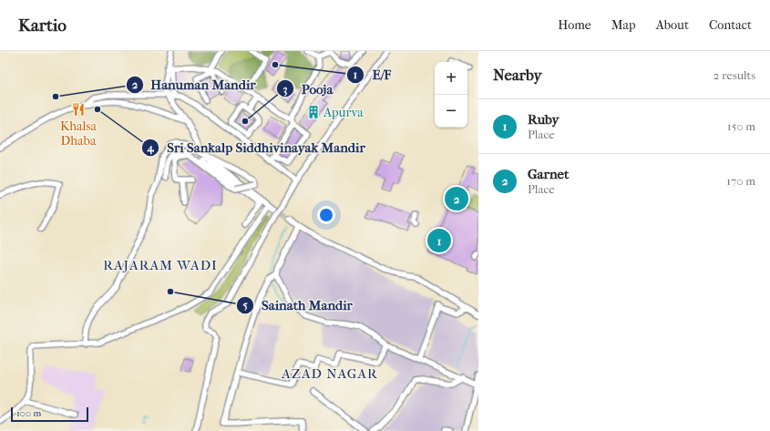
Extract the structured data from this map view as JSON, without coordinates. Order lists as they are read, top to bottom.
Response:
{
  "districts": ["RAJARAM WADI", "AZAD NAGAR"],
  "places": {
    "other": [
      "E/F",
      "Hanuman Mandir",
      "Sri Sankalp Siddhivinayak Mandir",
      "Pooja",
      "Sainath Mandir"
    ],
    "restaurant": ["Khalsa Dhaba"],
    "building": ["Apurva"]
  },
  "scale_bar": "100 m",
  "page": {
    "header": "Kartio",
    "nav": [
      "Home",
      "Map",
      "About",
      "Contact"
    ],
    "heading": ["Nearby", "2 results"],
    "map_buttons": ["+", "−"],
    "list": [
      {
        "mark": "1",
        "name": "Ruby",
        "note": "Place",
        "value": "150 m"
      },
      {
        "mark": "2",
        "name": "Garnet",
        "note": "Place",
        "value": "170 m"
      }
    ],
    "pins": ["2", "1"],
    "scale": "100 m"
  }
}
